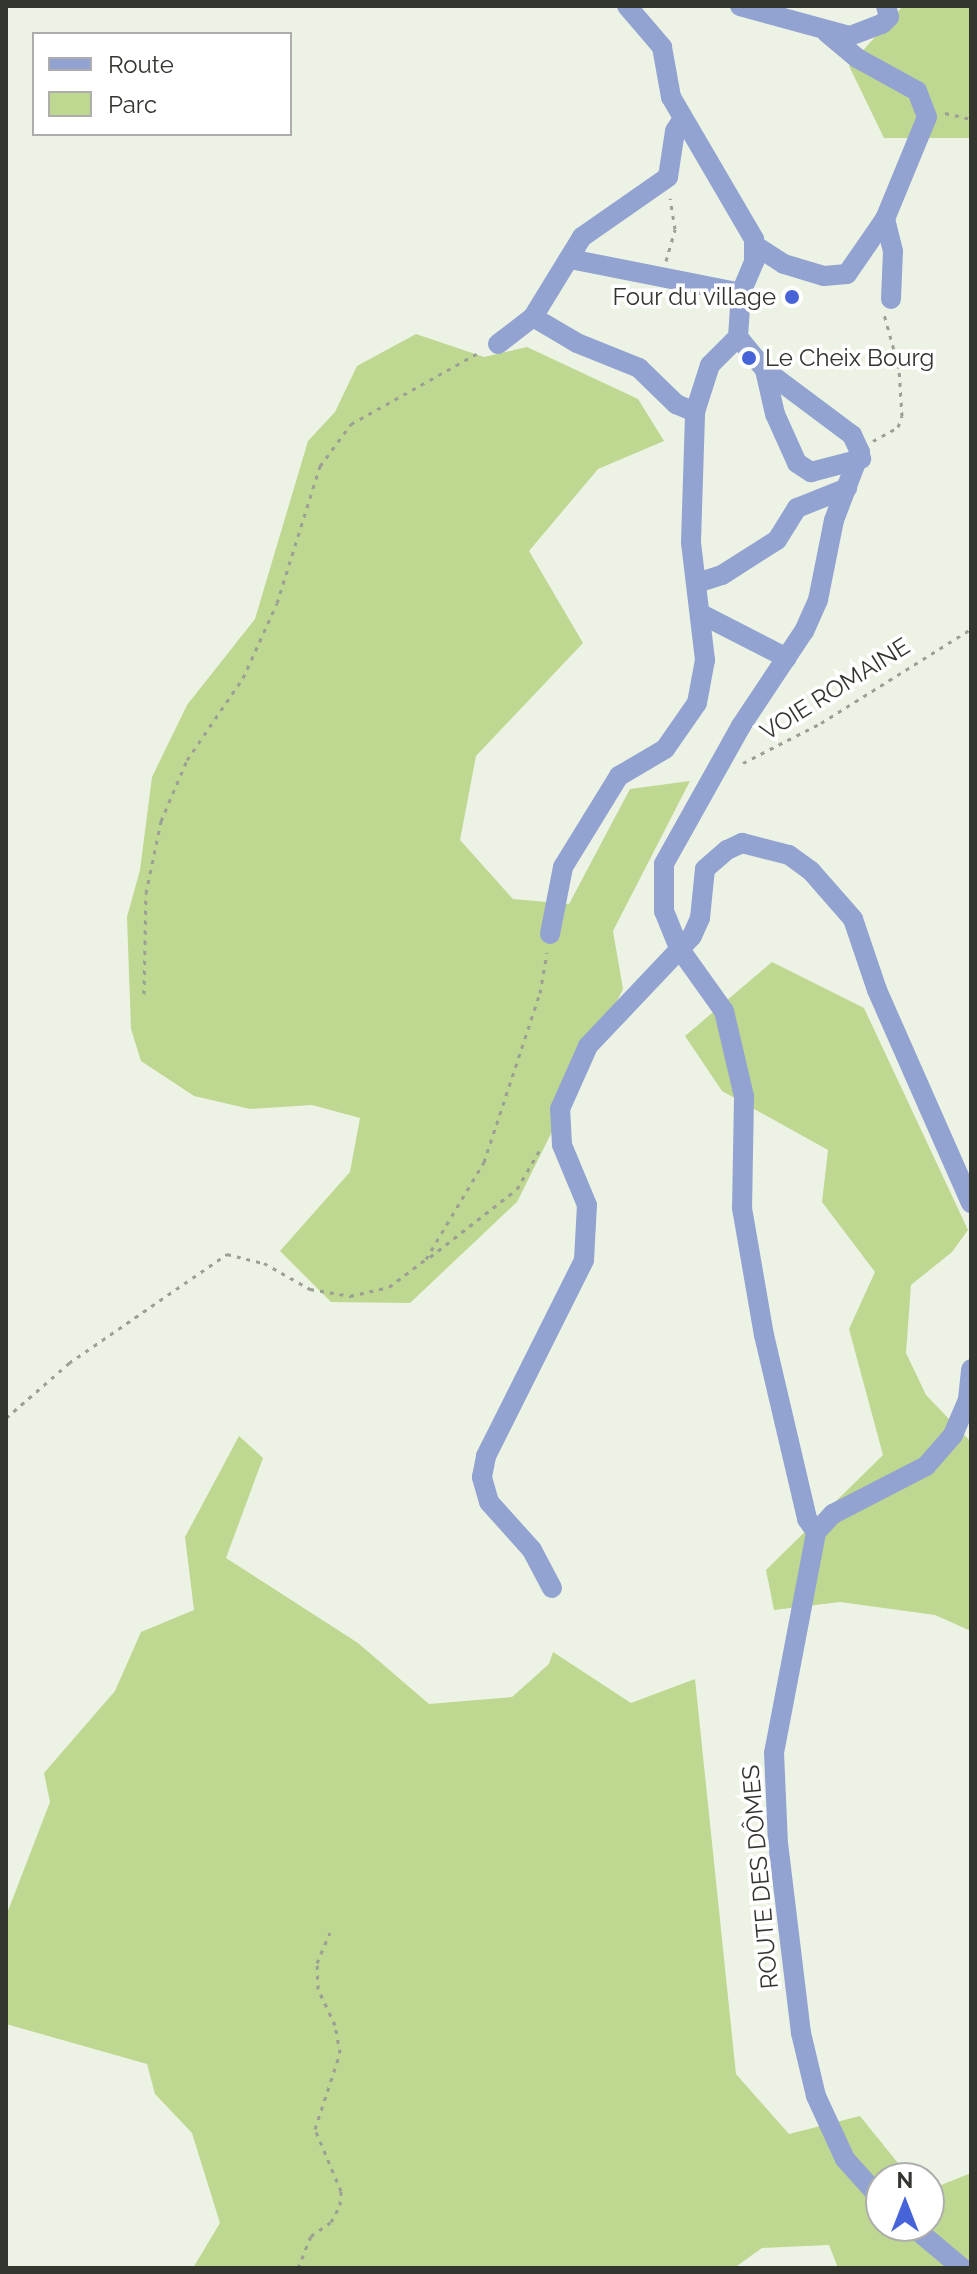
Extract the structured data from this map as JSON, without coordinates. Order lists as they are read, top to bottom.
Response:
{
  "streets": {
    "street": ["ROUTE DES DÔMES"],
    "path": ["VOIE ROMAINE"]
  },
  "places": ["Four du village", "Le Cheix Bourg"],
  "legend": ["Route", "Parc"],
  "north": "top"
}
